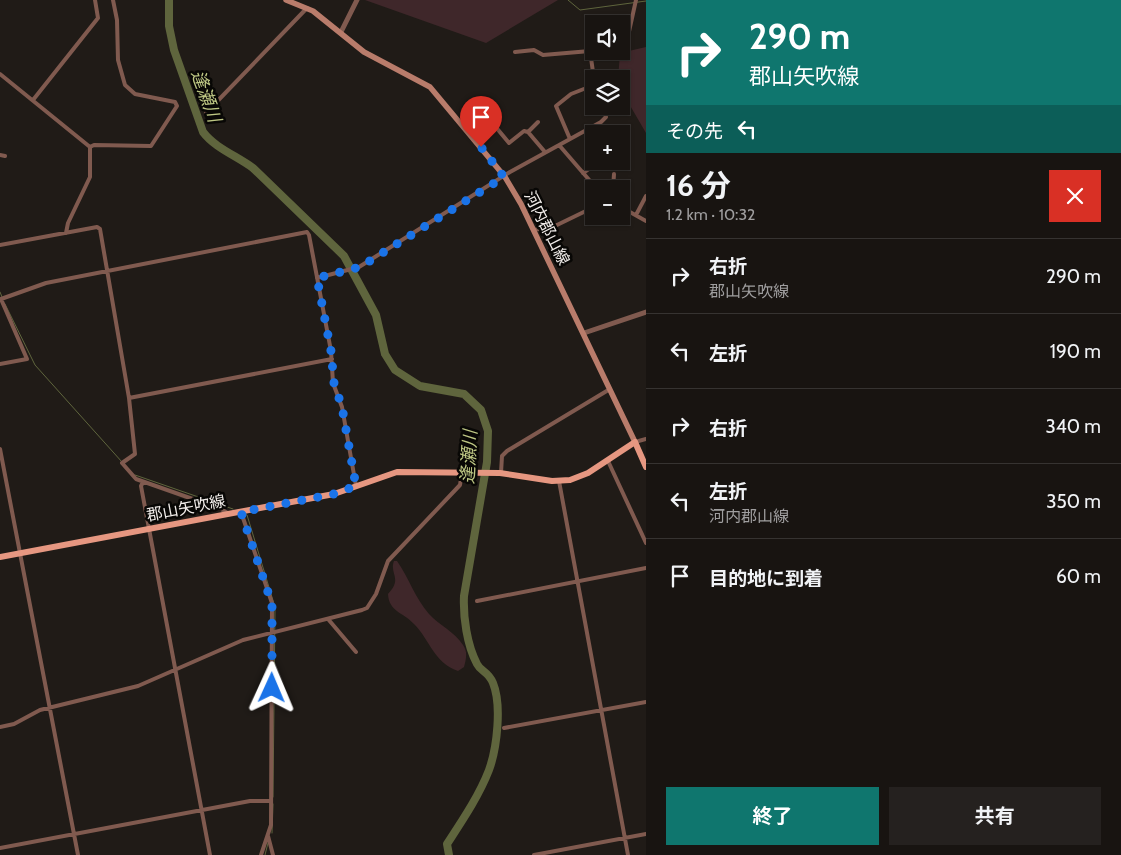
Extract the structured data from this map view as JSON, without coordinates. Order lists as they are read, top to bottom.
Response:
{
  "streets": {
    "main road": ["河内郡山線", "郡山矢吹線"]
  },
  "crossings": [
    ["河内郡山線", "郡山矢吹線"]
  ],
  "water": ["逢瀬川"],
  "page": {
    "turn": ["290 m", "郡山矢吹線"],
    "map_buttons": ["+", "−"],
    "then": "その先",
    "heading": ["16 分", "1.2 km · 10:32"],
    "list": [
      {
        "name": "右折",
        "note": "郡山矢吹線",
        "value": "290 m"
      },
      {
        "name": "左折",
        "value": "190 m"
      },
      {
        "name": "右折",
        "value": "340 m"
      },
      {
        "name": "左折",
        "note": "河内郡山線",
        "value": "350 m"
      },
      {
        "name": "目的地に到着",
        "value": "60 m"
      }
    ],
    "buttons": ["終了", "共有"]
  }
}
